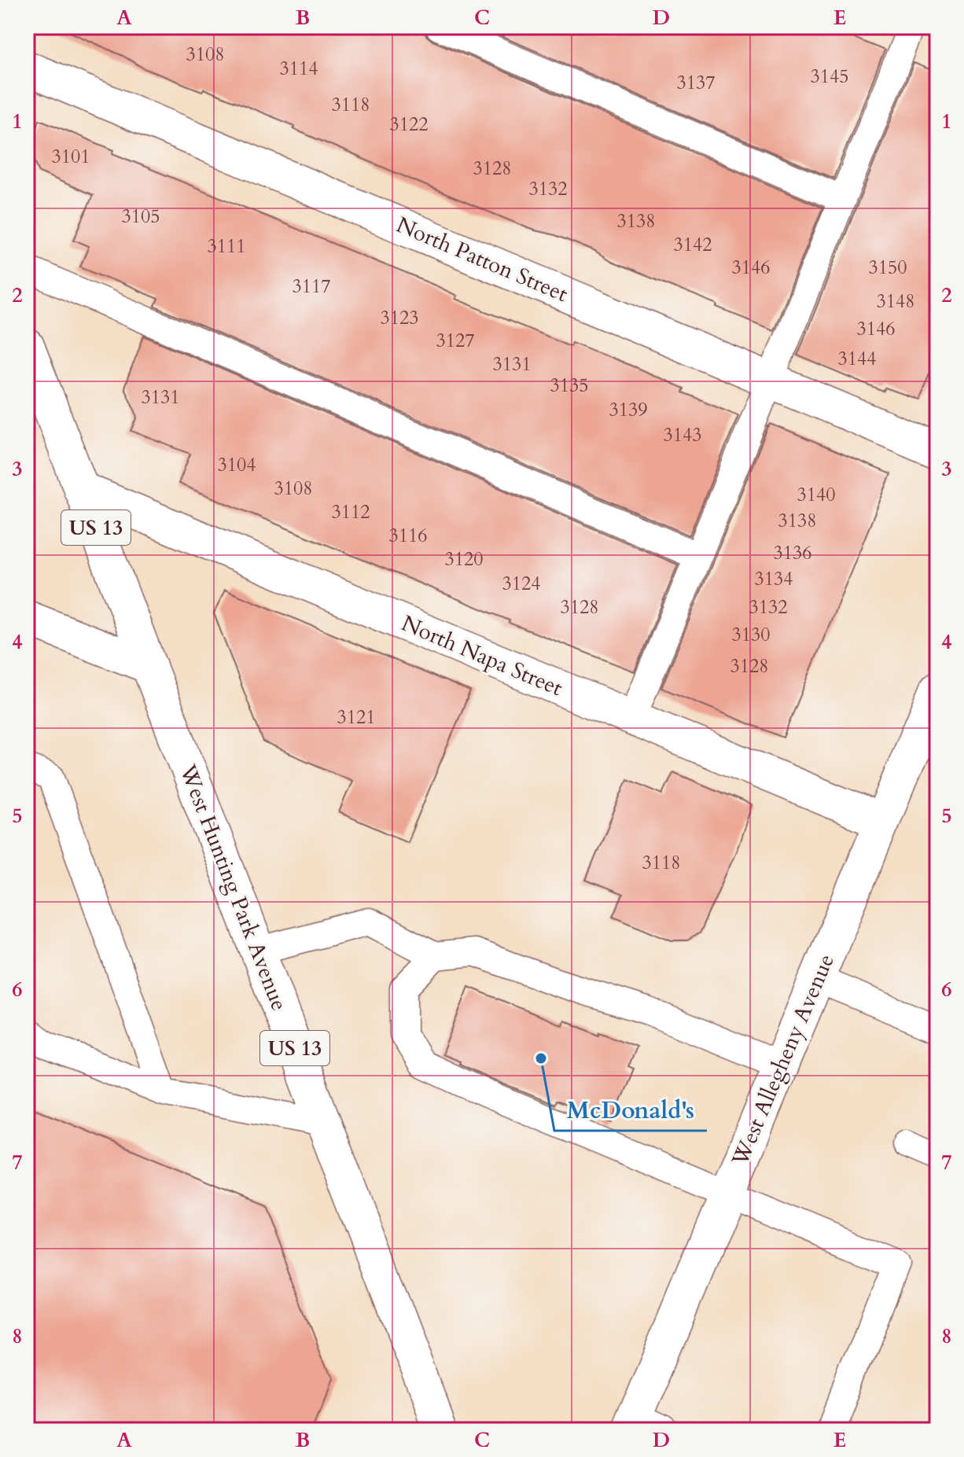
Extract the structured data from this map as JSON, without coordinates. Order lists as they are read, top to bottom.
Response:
{
  "streets": {
    "street": [
      "North Patton Street",
      "US 13",
      "North Napa Street",
      "West Hunting Park Avenue",
      "West Allegheny Avenue"
    ]
  },
  "crossings": [
    ["North Napa Street", "West Hunting Park Avenue"],
    ["North Napa Street", "West Allegheny Avenue"]
  ],
  "places": ["McDonald's"],
  "house_numbers": [
    "3108",
    "3114",
    "3145",
    "3137",
    "3118",
    "3122",
    "3101",
    "3128",
    "3132",
    "3105",
    "3138",
    "3142",
    "3111",
    "3146",
    "3150",
    "3117",
    "3148",
    "3123",
    "3146",
    "3127",
    "3144",
    "3131",
    "3135",
    "3131",
    "3139",
    "3143",
    "3104",
    "3108",
    "3140",
    "3112",
    "3138",
    "3116",
    "3136",
    "3120",
    "3134",
    "3124",
    "3128",
    "3132",
    "3130",
    "3128",
    "3121",
    "3118"
  ],
  "grid": {
    "columns": [
      "A",
      "B",
      "C",
      "D",
      "E"
    ],
    "rows": [
      "1",
      "2",
      "3",
      "4",
      "5",
      "6",
      "7",
      "8"
    ]
  }
}
